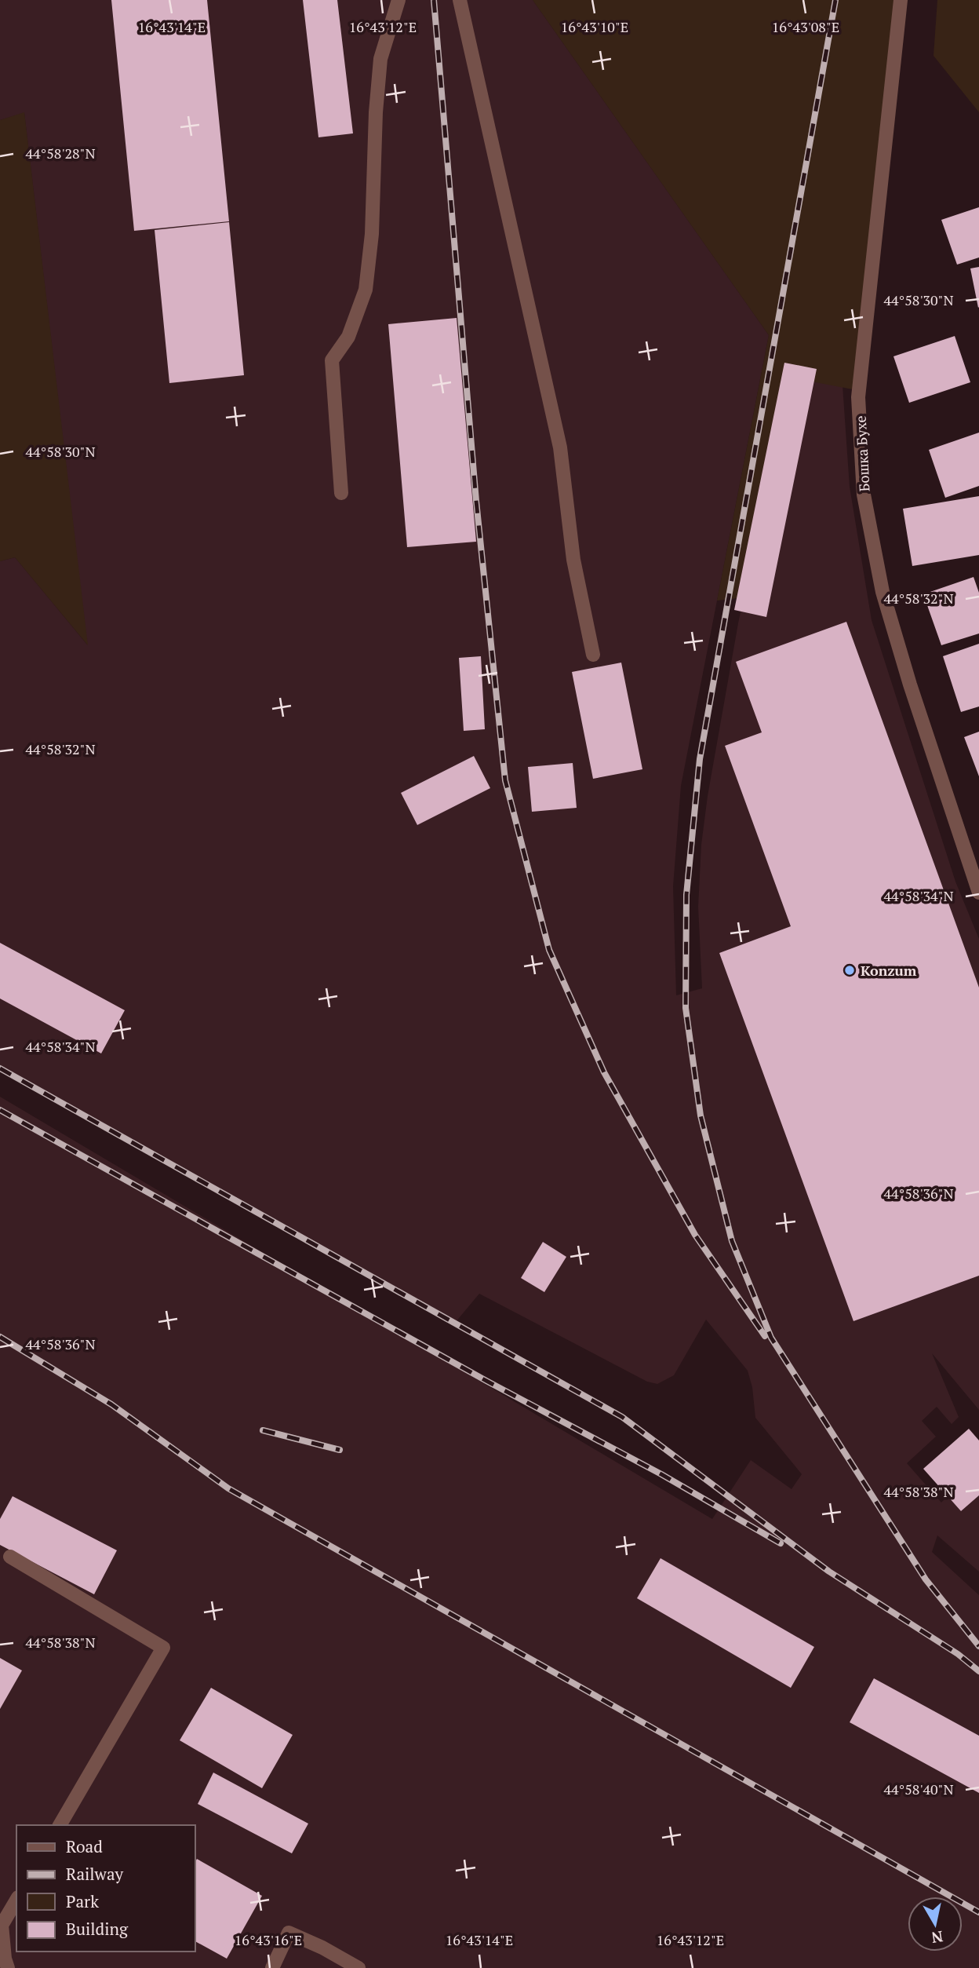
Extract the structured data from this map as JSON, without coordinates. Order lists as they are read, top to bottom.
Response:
{
  "streets": {
    "street": ["Бошка Бухе"]
  },
  "places": ["Konzum"],
  "legend": [
    "Road",
    "Railway",
    "Park",
    "Building"
  ],
  "north": "bottom",
  "coordinates": [
    "16°43'14\"E",
    "16°43'12\"E",
    "16°43'10\"E",
    "16°43'08\"E",
    "44°58'28\"N",
    "44°58'30\"N",
    "44°58'32\"N",
    "44°58'34\"N",
    "44°58'36\"N",
    "44°58'38\"N",
    "44°58'40\"N",
    "16°43'16\"E"
  ]
}
